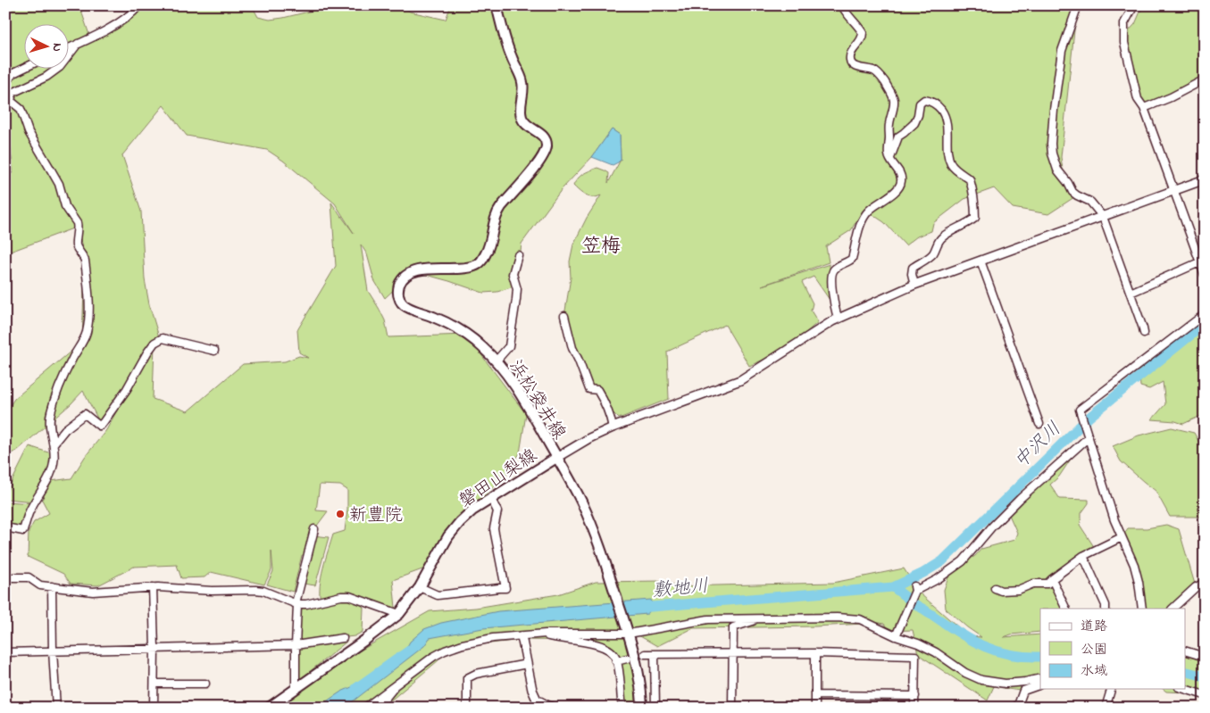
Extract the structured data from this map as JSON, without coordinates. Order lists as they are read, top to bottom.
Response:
{
  "streets": {
    "main road": ["浜松袋井線", "磐田山梨線"]
  },
  "crossings": [
    ["浜松袋井線", "磐田山梨線"]
  ],
  "districts": ["笠梅"],
  "water": ["中沢川", "敷地川"],
  "places": ["新豊院"],
  "legend": ["道路", "公園", "水域"],
  "north": "right"
}
